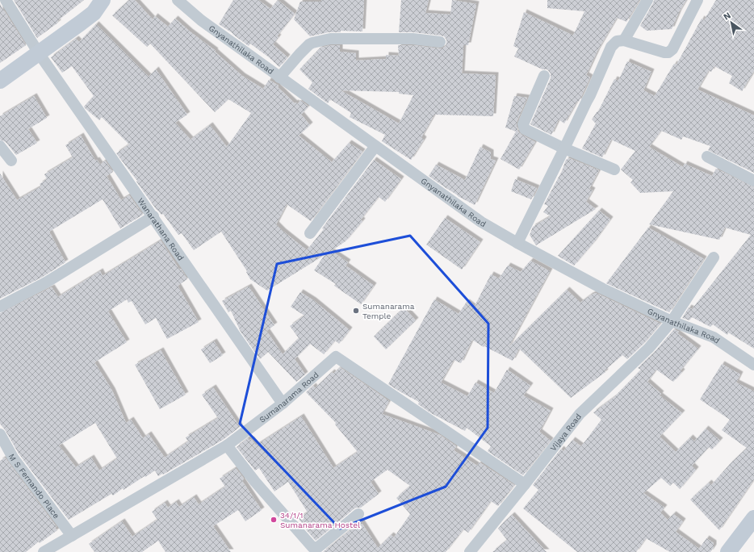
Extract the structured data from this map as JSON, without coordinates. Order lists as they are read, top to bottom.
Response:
{
  "streets": {
    "street": [
      "Gnyanathilaka Road",
      "Wanarathana Road",
      "Sumanarama Road",
      "Vijaya Road",
      "M S Fernando Place"
    ]
  },
  "crossings": [
    ["Gnyanathilaka Road", "Vijaya Road"],
    ["Wanarathana Road", "Sumanarama Road"],
    ["Sumanarama Road", "Vijaya Road"],
    ["Sumanarama Road", "M S Fernando Place"]
  ],
  "places": ["Sumanarama Temple", "34/1/1 Sumanarama Hostel"],
  "north": "top left"
}
